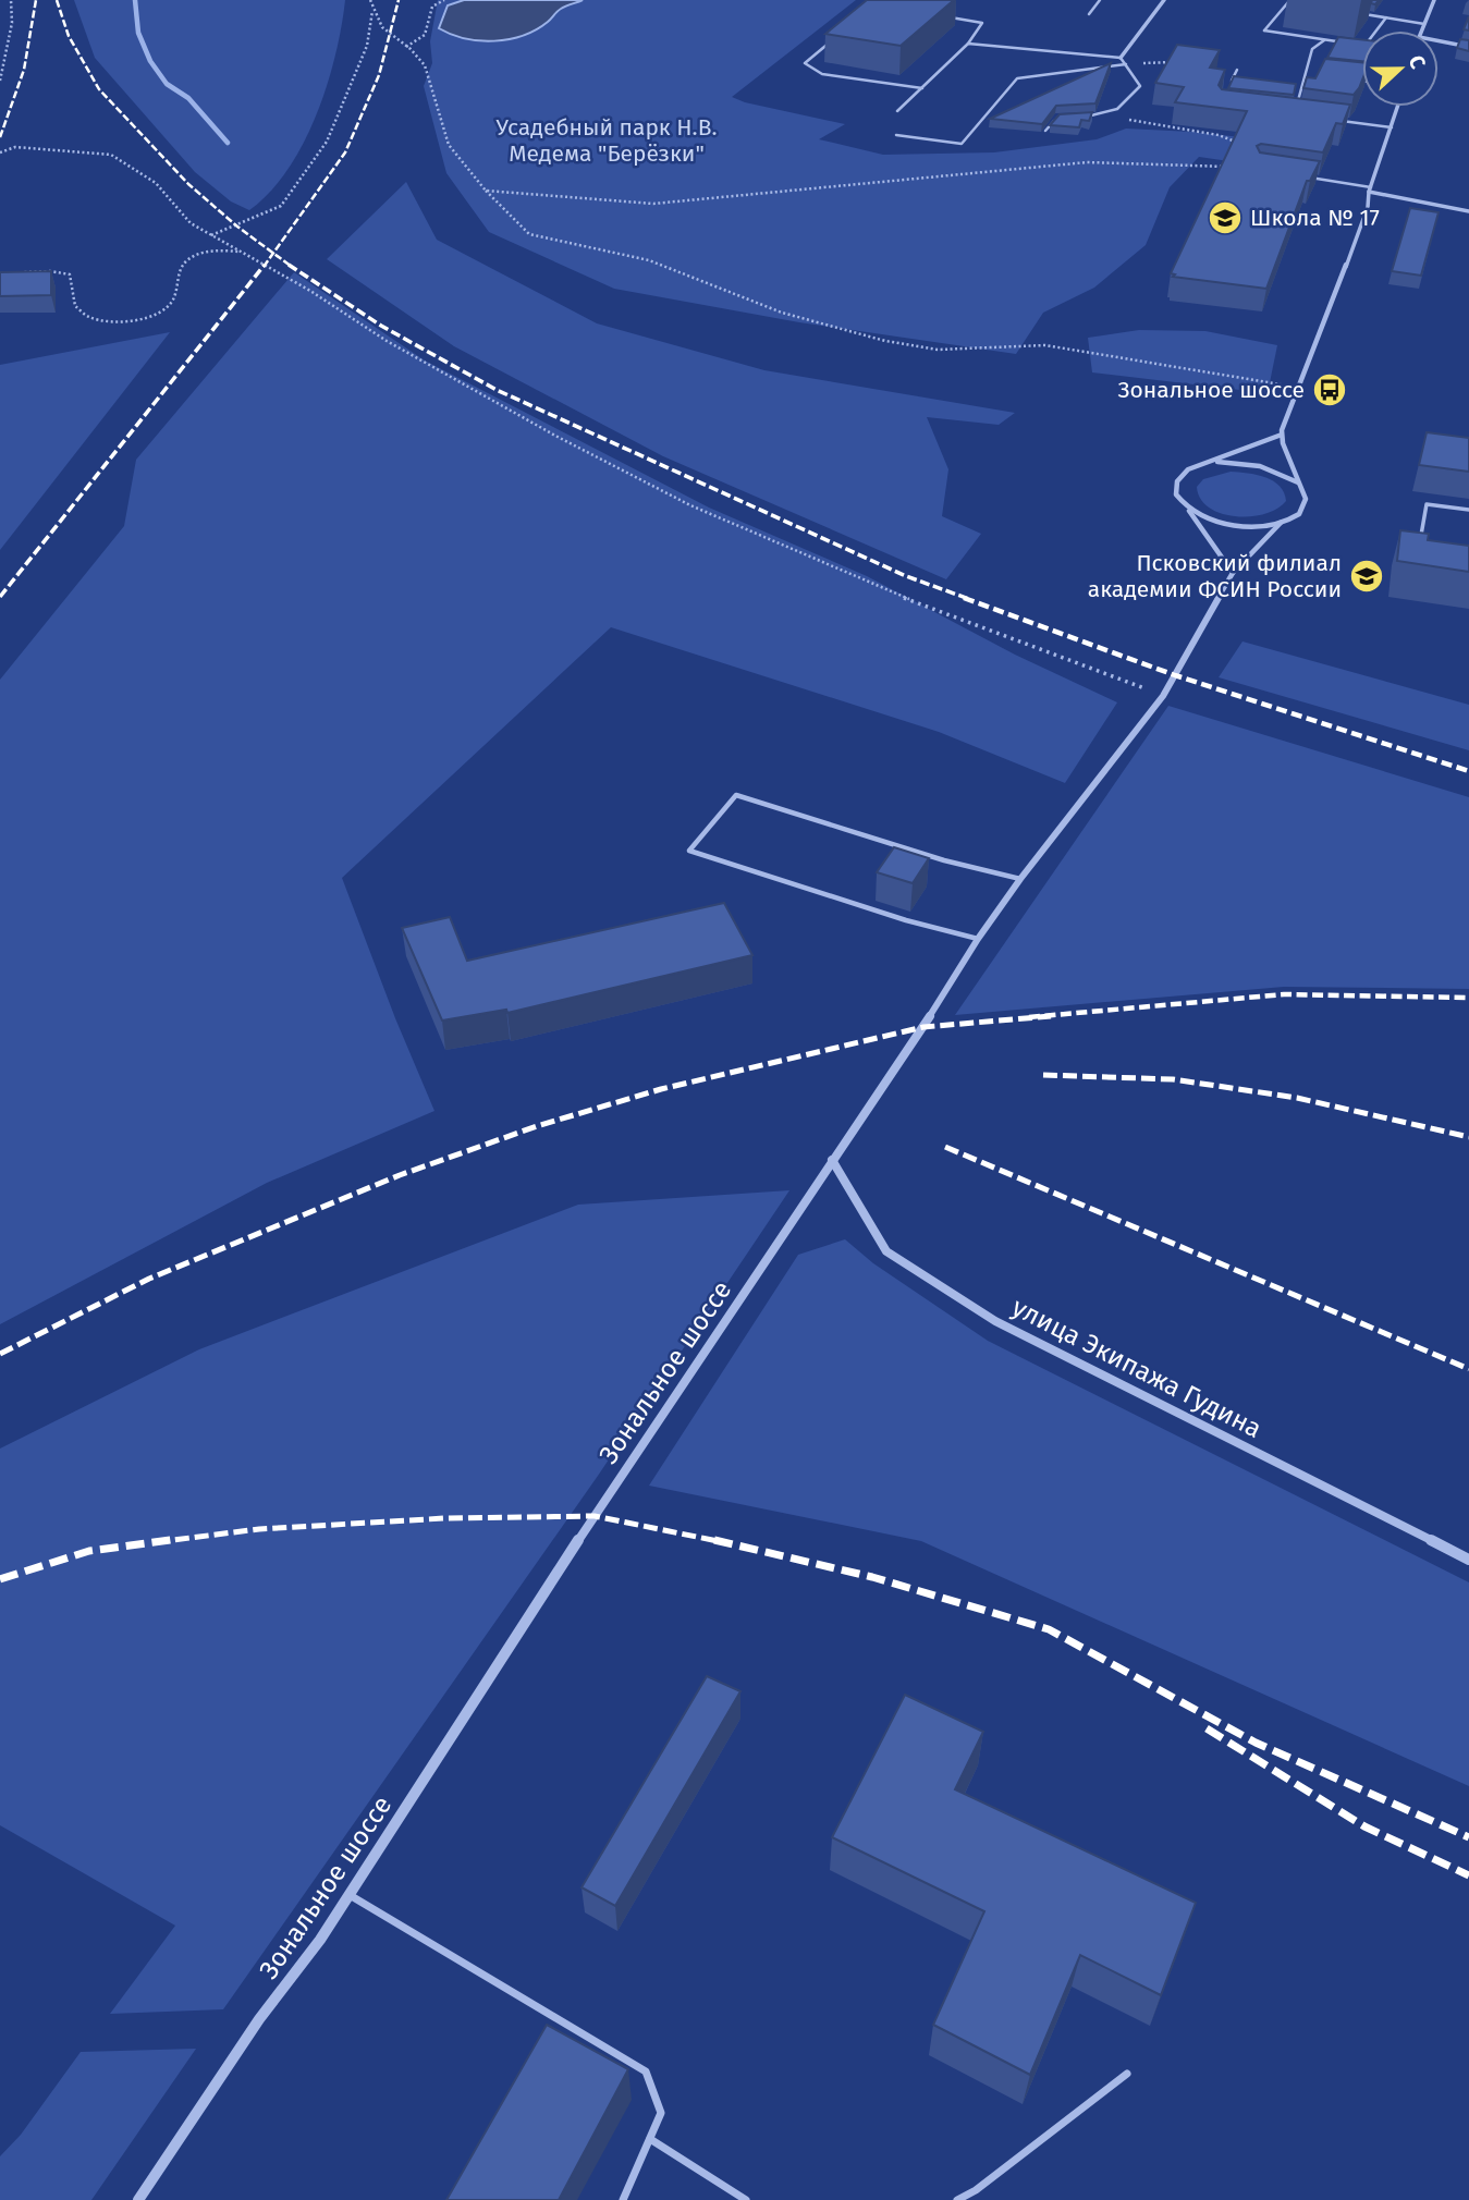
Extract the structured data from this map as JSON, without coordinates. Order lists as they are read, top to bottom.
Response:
{
  "streets": {
    "street": ["улица Экипажа Гудина", "Зональное шоссе"]
  },
  "crossings": [
    ["улица Экипажа Гудина", "Зональное шоссе"]
  ],
  "parks": ["Усадебный парк Н.В. Медема \"Берёзки\""],
  "places": {
    "school or university": ["Школа № 17", "Псковский филиал академии ФСИН России"],
    "bus stop": ["Зональное шоссе"]
  },
  "north": "right"
}
